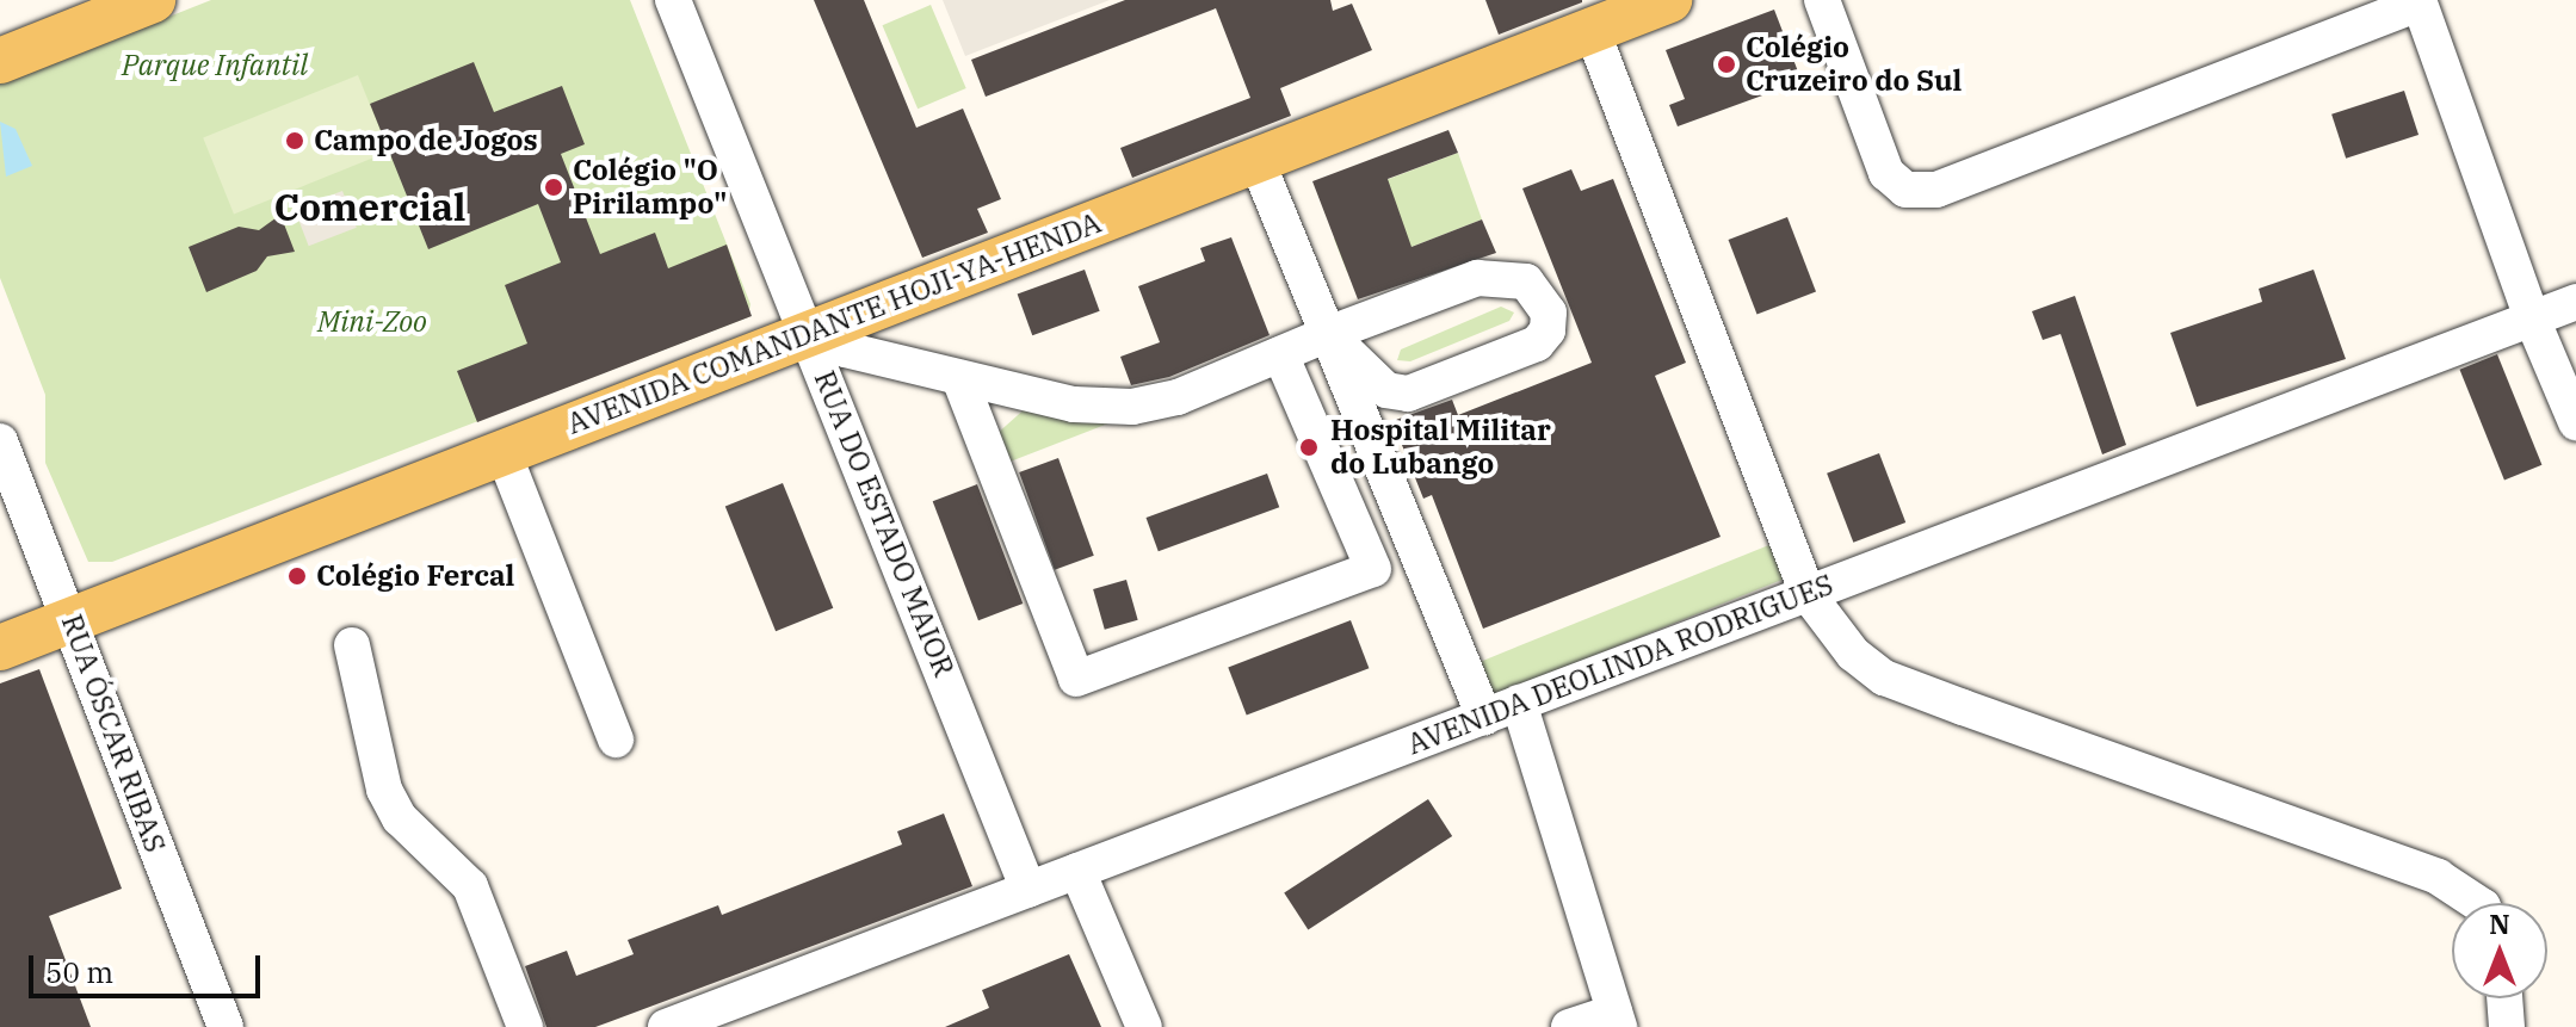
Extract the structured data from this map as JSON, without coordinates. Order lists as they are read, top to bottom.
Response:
{
  "streets": {
    "main road": ["AVENIDA COMANDANTE HOJI-YA-HENDA"],
    "street": ["RUA DO ESTADO MAIOR", "AVENIDA DEOLINDA RODRIGUES", "RUA ÓSCAR RIBAS"]
  },
  "crossings": [
    ["AVENIDA COMANDANTE HOJI-YA-HENDA", "RUA DO ESTADO MAIOR"],
    ["AVENIDA COMANDANTE HOJI-YA-HENDA", "RUA ÓSCAR RIBAS"],
    ["RUA DO ESTADO MAIOR", "AVENIDA DEOLINDA RODRIGUES"]
  ],
  "districts": ["Comercial"],
  "parks": ["Parque Infantil", "Mini-Zoo"],
  "places": [
    "Colégio Cruzeiro do Sul",
    "Campo de Jogos",
    "Colégio \"O Pirilampo\"",
    "Hospital Militar do Lubango",
    "Colégio Fercal"
  ],
  "scale_bar": "50 m",
  "north": "top"
}
